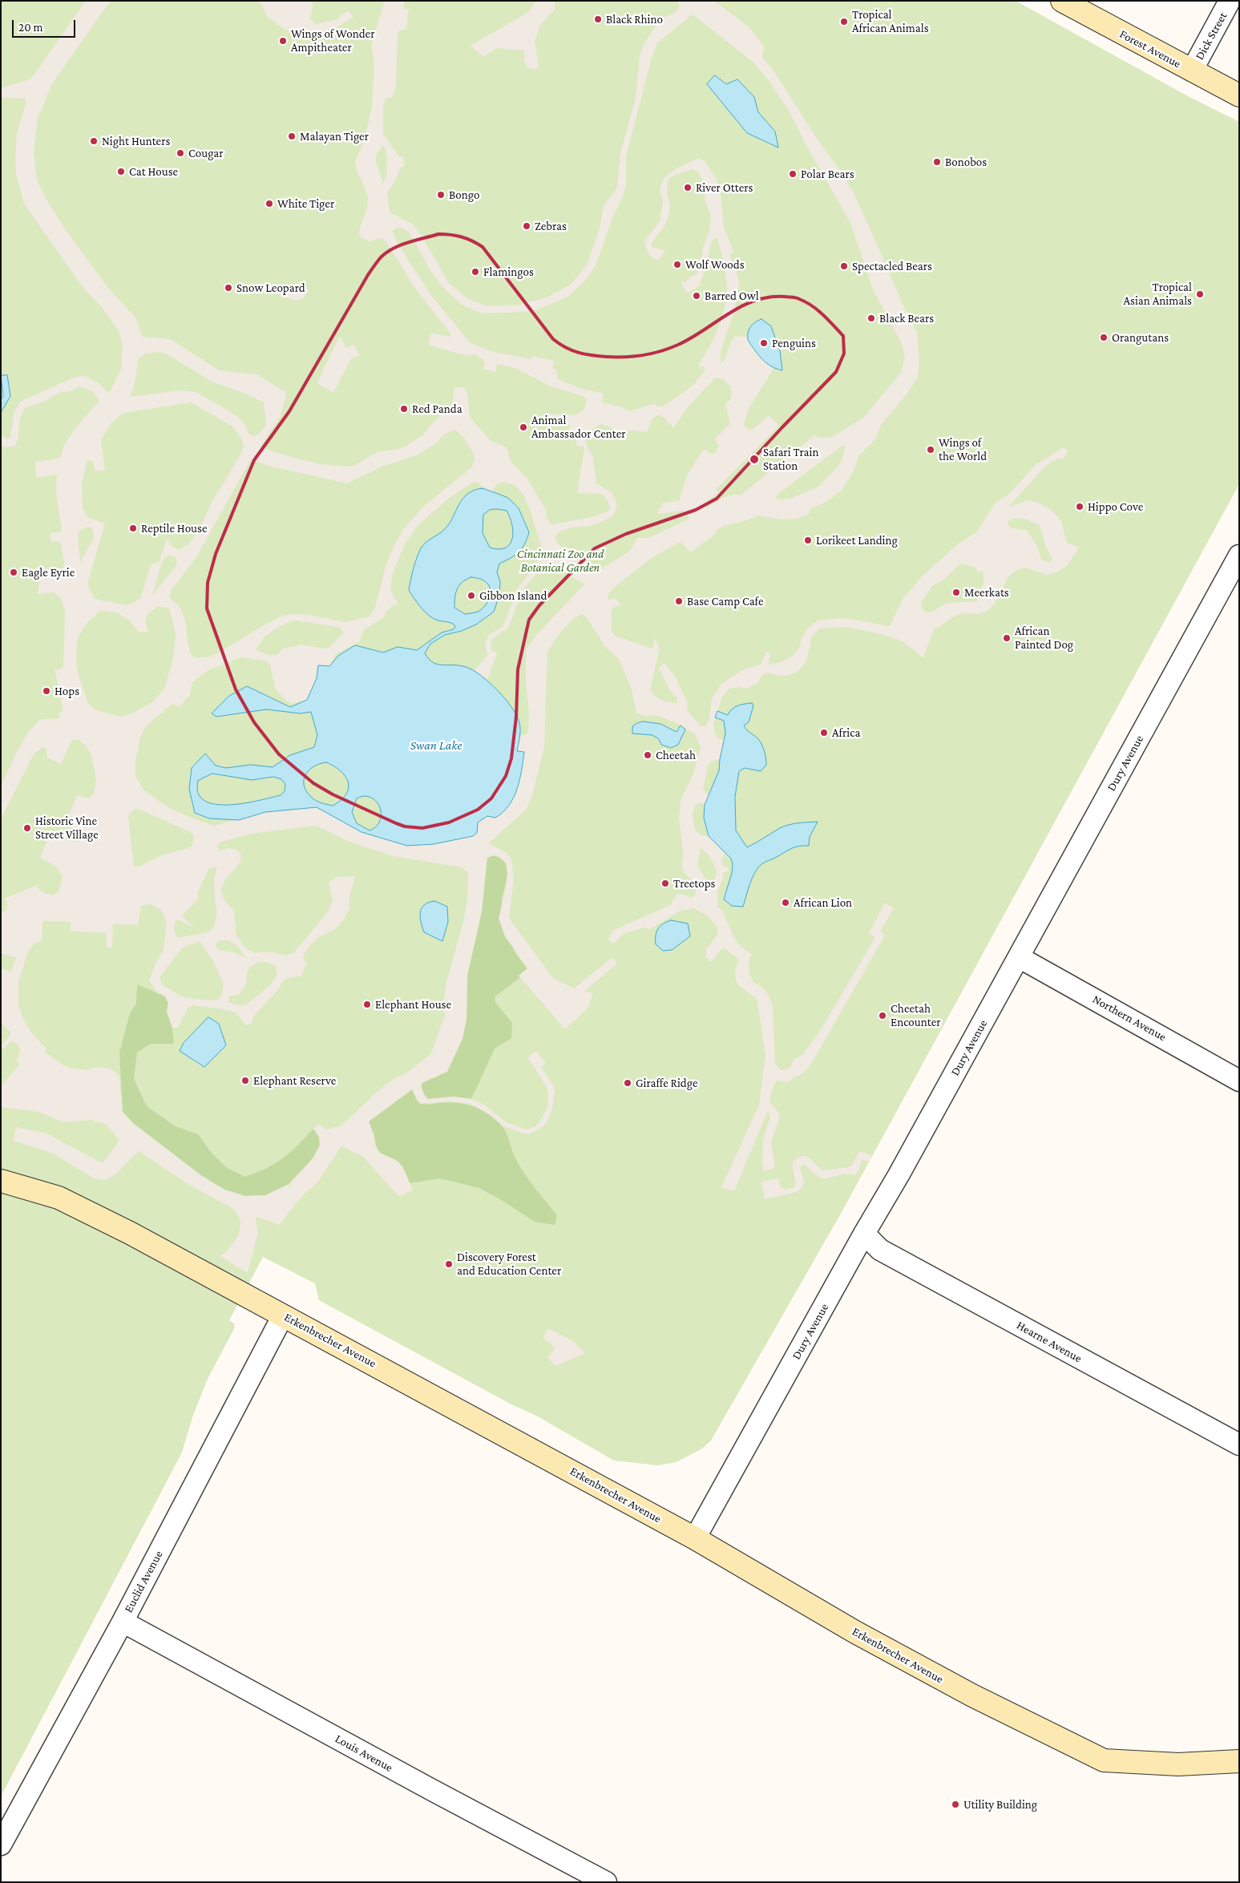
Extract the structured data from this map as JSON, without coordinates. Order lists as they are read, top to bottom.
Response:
{
  "streets": {
    "street": [
      "Dick Street",
      "Forest Avenue",
      "Dury Avenue",
      "Northern Avenue",
      "Erkenbrecher Avenue",
      "Hearne Avenue",
      "Euclid Avenue",
      "Louis Avenue"
    ]
  },
  "crossings": [
    ["Dick Street", "Forest Avenue"],
    ["Dury Avenue", "Northern Avenue"],
    ["Dury Avenue", "Erkenbrecher Avenue"],
    ["Dury Avenue", "Hearne Avenue"],
    ["Erkenbrecher Avenue", "Euclid Avenue"],
    ["Euclid Avenue", "Louis Avenue"]
  ],
  "water": ["Swan Lake"],
  "parks": ["Cincinnati Zoo and Botanical Garden"],
  "places": [
    "Black Rhino",
    "Tropical African Animals",
    "Wings of Wonder Ampitheater",
    "Malayan Tiger",
    "Night Hunters",
    "Cougar",
    "Bonobos",
    "Cat House",
    "Polar Bears",
    "River Otters",
    "Bongo",
    "White Tiger",
    "Zebras",
    "Wolf Woods",
    "Spectacled Bears",
    "Flamingos",
    "Snow Leopard",
    "Tropical Asian Animals",
    "Barred Owl",
    "Black Bears",
    "Orangutans",
    "Penguins",
    "Red Panda",
    "Animal Ambassador Center",
    "Wings of the World",
    "Safari Train Station",
    "Hippo Cove",
    "Reptile House",
    "Lorikeet Landing",
    "Eagle Eyrie",
    "Meerkats",
    "Gibbon Island",
    "Base Camp Cafe",
    "African Painted Dog",
    "Hops",
    "Africa",
    "Cheetah",
    "Historic Vine Street Village",
    "Treetops",
    "African Lion",
    "Elephant House",
    "Cheetah Encounter",
    "Elephant Reserve",
    "Giraffe Ridge",
    "Discovery Forest and Education Center",
    "Utility Building"
  ],
  "scale_bar": "20 m"
}
